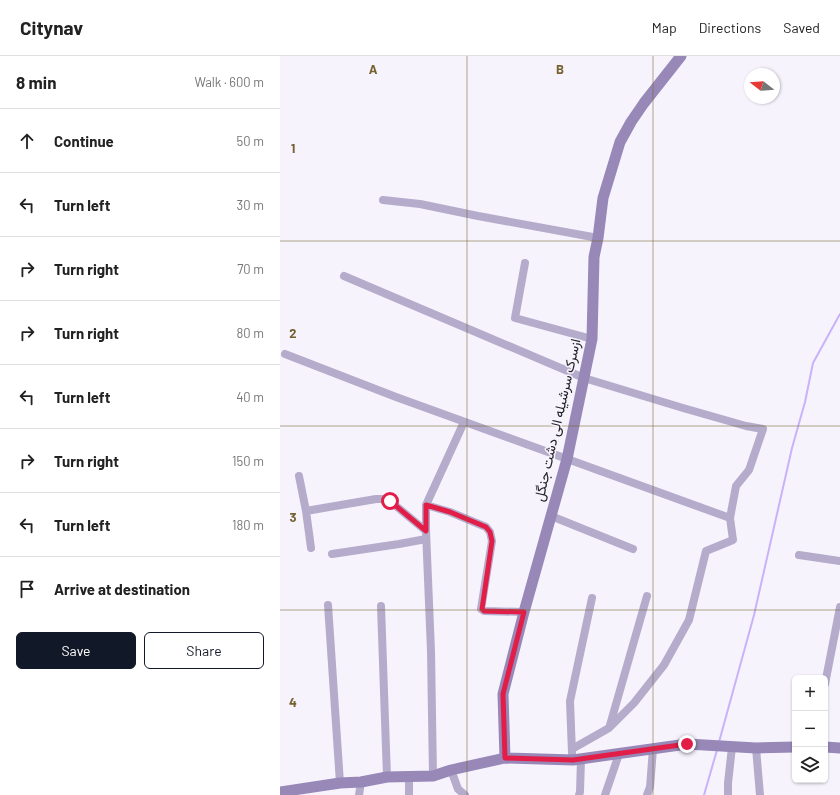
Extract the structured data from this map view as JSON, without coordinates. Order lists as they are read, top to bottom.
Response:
{
  "streets": {
    "street": ["ازسرک سرشیله الی دشت جنگل"]
  },
  "north": "left",
  "page": {
    "header": "Citynav",
    "nav": ["Map", "Directions", "Saved"],
    "heading": ["8 min", "Walk · 600 m"],
    "list": [
      ["Continue", "50 m"],
      ["Turn left", "30 m"],
      ["Turn right", "70 m"],
      ["Turn right", "80 m"],
      ["Turn left", "40 m"],
      ["Turn right", "150 m"],
      ["Turn left", "180 m"],
      "Arrive at destination"
    ],
    "buttons": ["Save", "Share"],
    "map_buttons": ["+", "−"]
  },
  "grid": {
    "columns": ["A", "B"],
    "rows": [
      "1",
      "2",
      "3",
      "4"
    ]
  }
}
